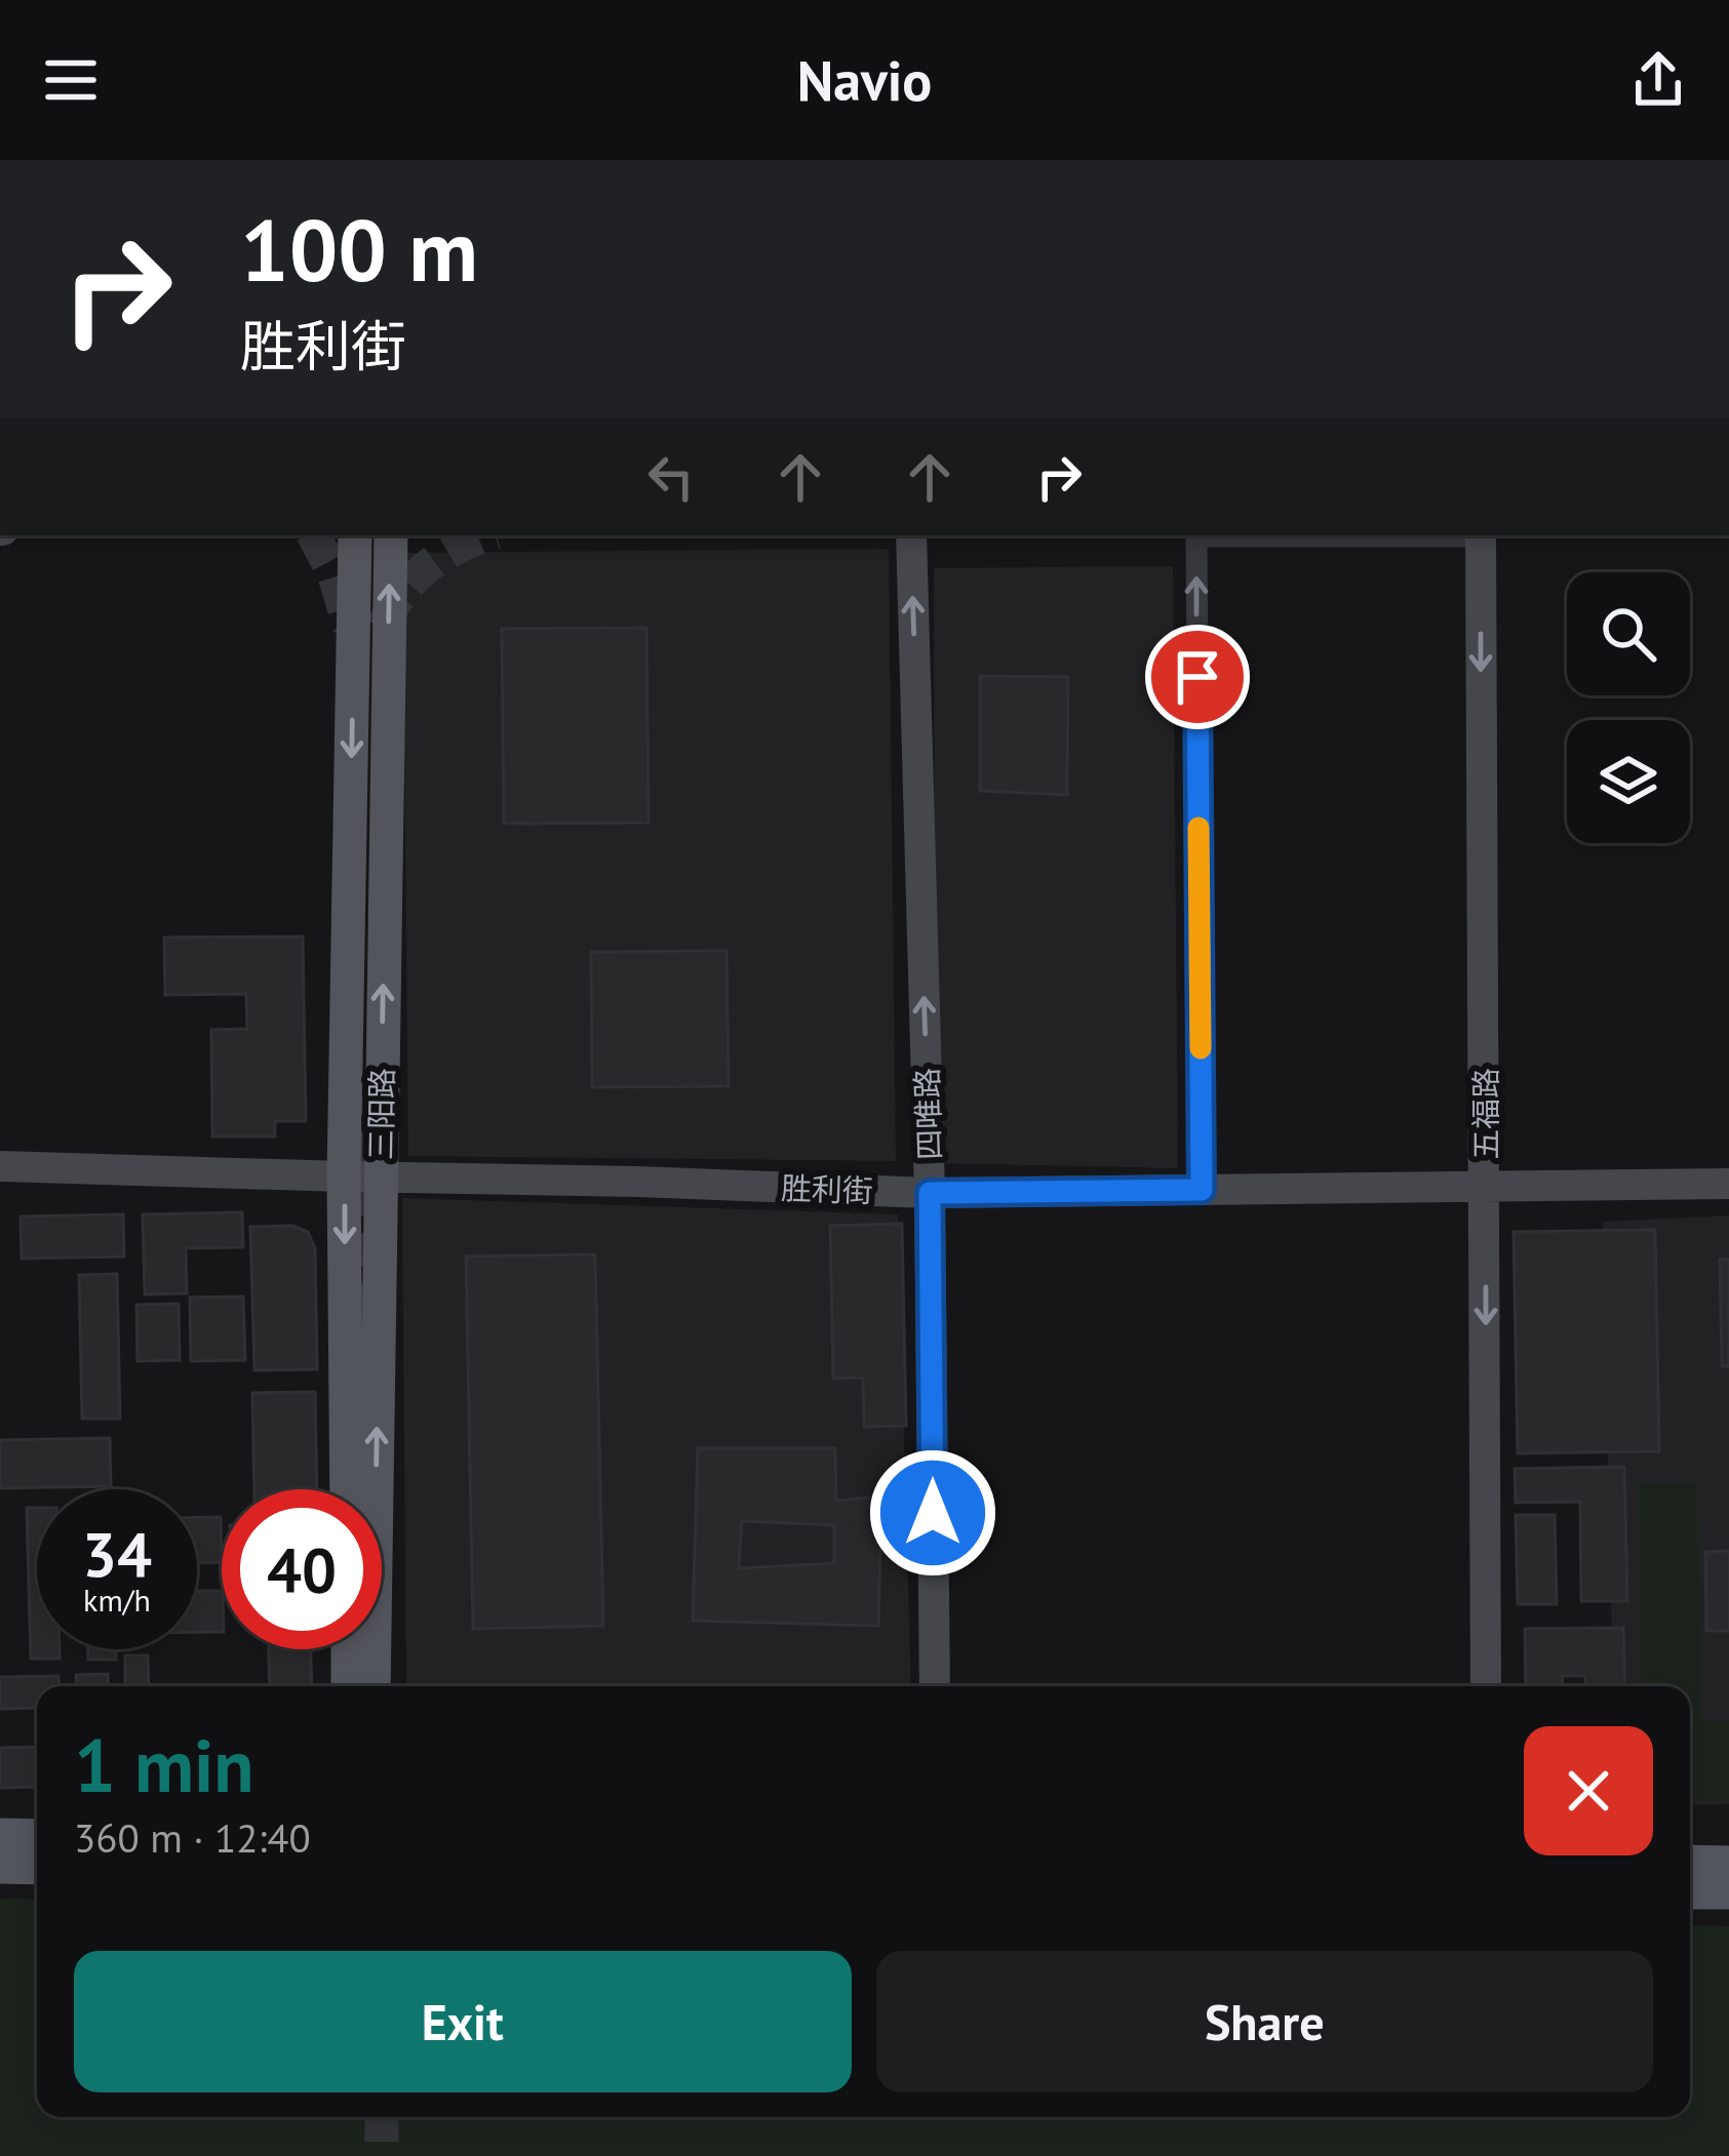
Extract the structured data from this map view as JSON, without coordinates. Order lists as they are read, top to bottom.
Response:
{
  "streets": {
    "main road": ["三阳路"],
    "street": ["四唯路", "五福路", "胜利街"]
  },
  "crossings": [
    ["三阳路", "胜利街"],
    ["四唯路", "胜利街"],
    ["五福路", "胜利街"]
  ],
  "one_way": ["四唯路", "五福路"],
  "page": {
    "header": "Navio",
    "turn": ["100 m", "胜利街"],
    "speed": "34 km/h",
    "limit": "40",
    "heading": ["1 min", "360 m · 12:40"],
    "buttons": ["Exit", "Share"]
  }
}
